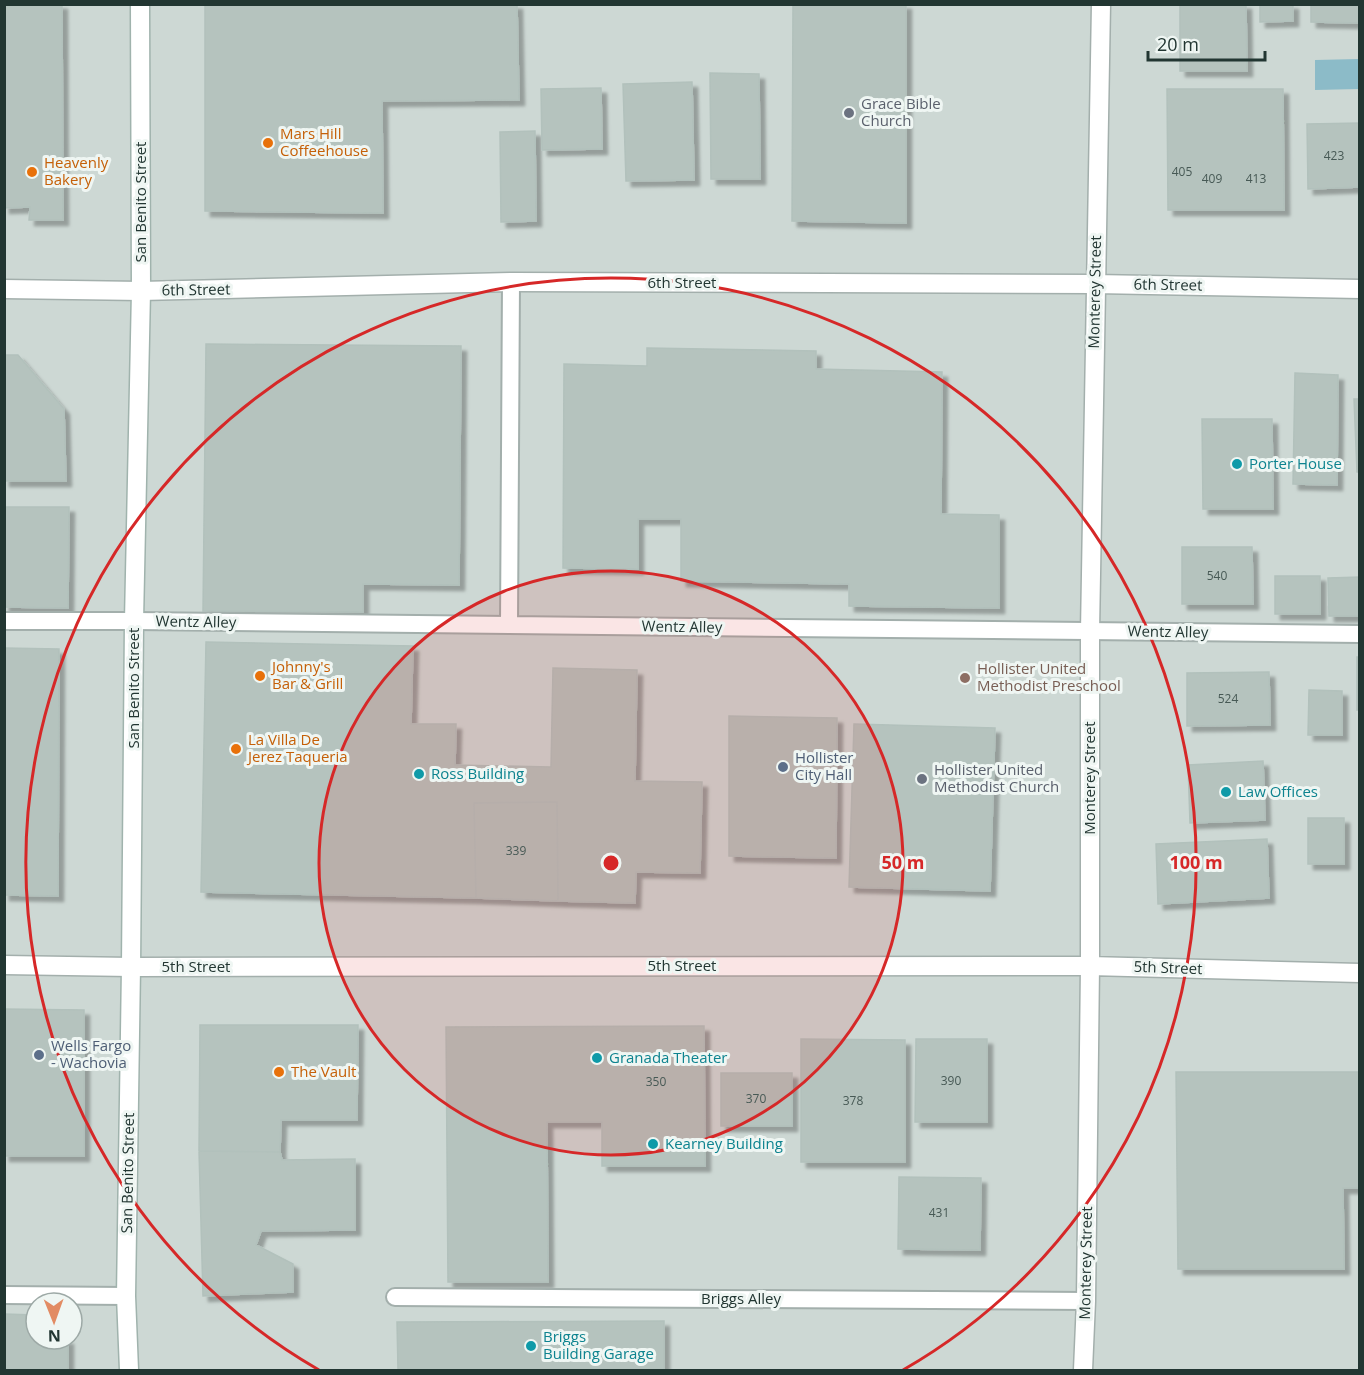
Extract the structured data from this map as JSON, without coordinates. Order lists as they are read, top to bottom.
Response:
{
  "streets": {
    "street": [
      "San Benito Street",
      "6th Street",
      "Monterey Street",
      "5th Street"
    ],
    "lane": ["Wentz Alley", "Briggs Alley"]
  },
  "crossings": [
    ["San Benito Street", "6th Street"],
    ["San Benito Street", "Wentz Alley"],
    ["San Benito Street", "5th Street"],
    ["6th Street", "Monterey Street"],
    ["Monterey Street", "Wentz Alley"],
    ["Monterey Street", "5th Street"],
    ["Monterey Street", "Briggs Alley"]
  ],
  "places": [
    "Grace Bible Church",
    "Mars Hill Coffeehouse",
    "Heavenly Bakery",
    "Porter House",
    "Johnny's Bar & Grill",
    "Hollister United Methodist Preschool",
    "La Villa De Jerez Taqueria",
    "Hollister City Hall",
    "Ross Building",
    "Hollister United Methodist Church",
    "Law Offices",
    "Wells Fargo - Wachovia",
    "Granada Theater",
    "The Vault",
    "Kearney Building",
    "Briggs Building Garage"
  ],
  "house_numbers": [
    "423",
    "405",
    "409",
    "413",
    "540",
    "524",
    "339",
    "390",
    "350",
    "370",
    "378",
    "431"
  ],
  "scale_bar": "20 m",
  "north": "bottom",
  "rings": ["50 m", "100 m"]
}
